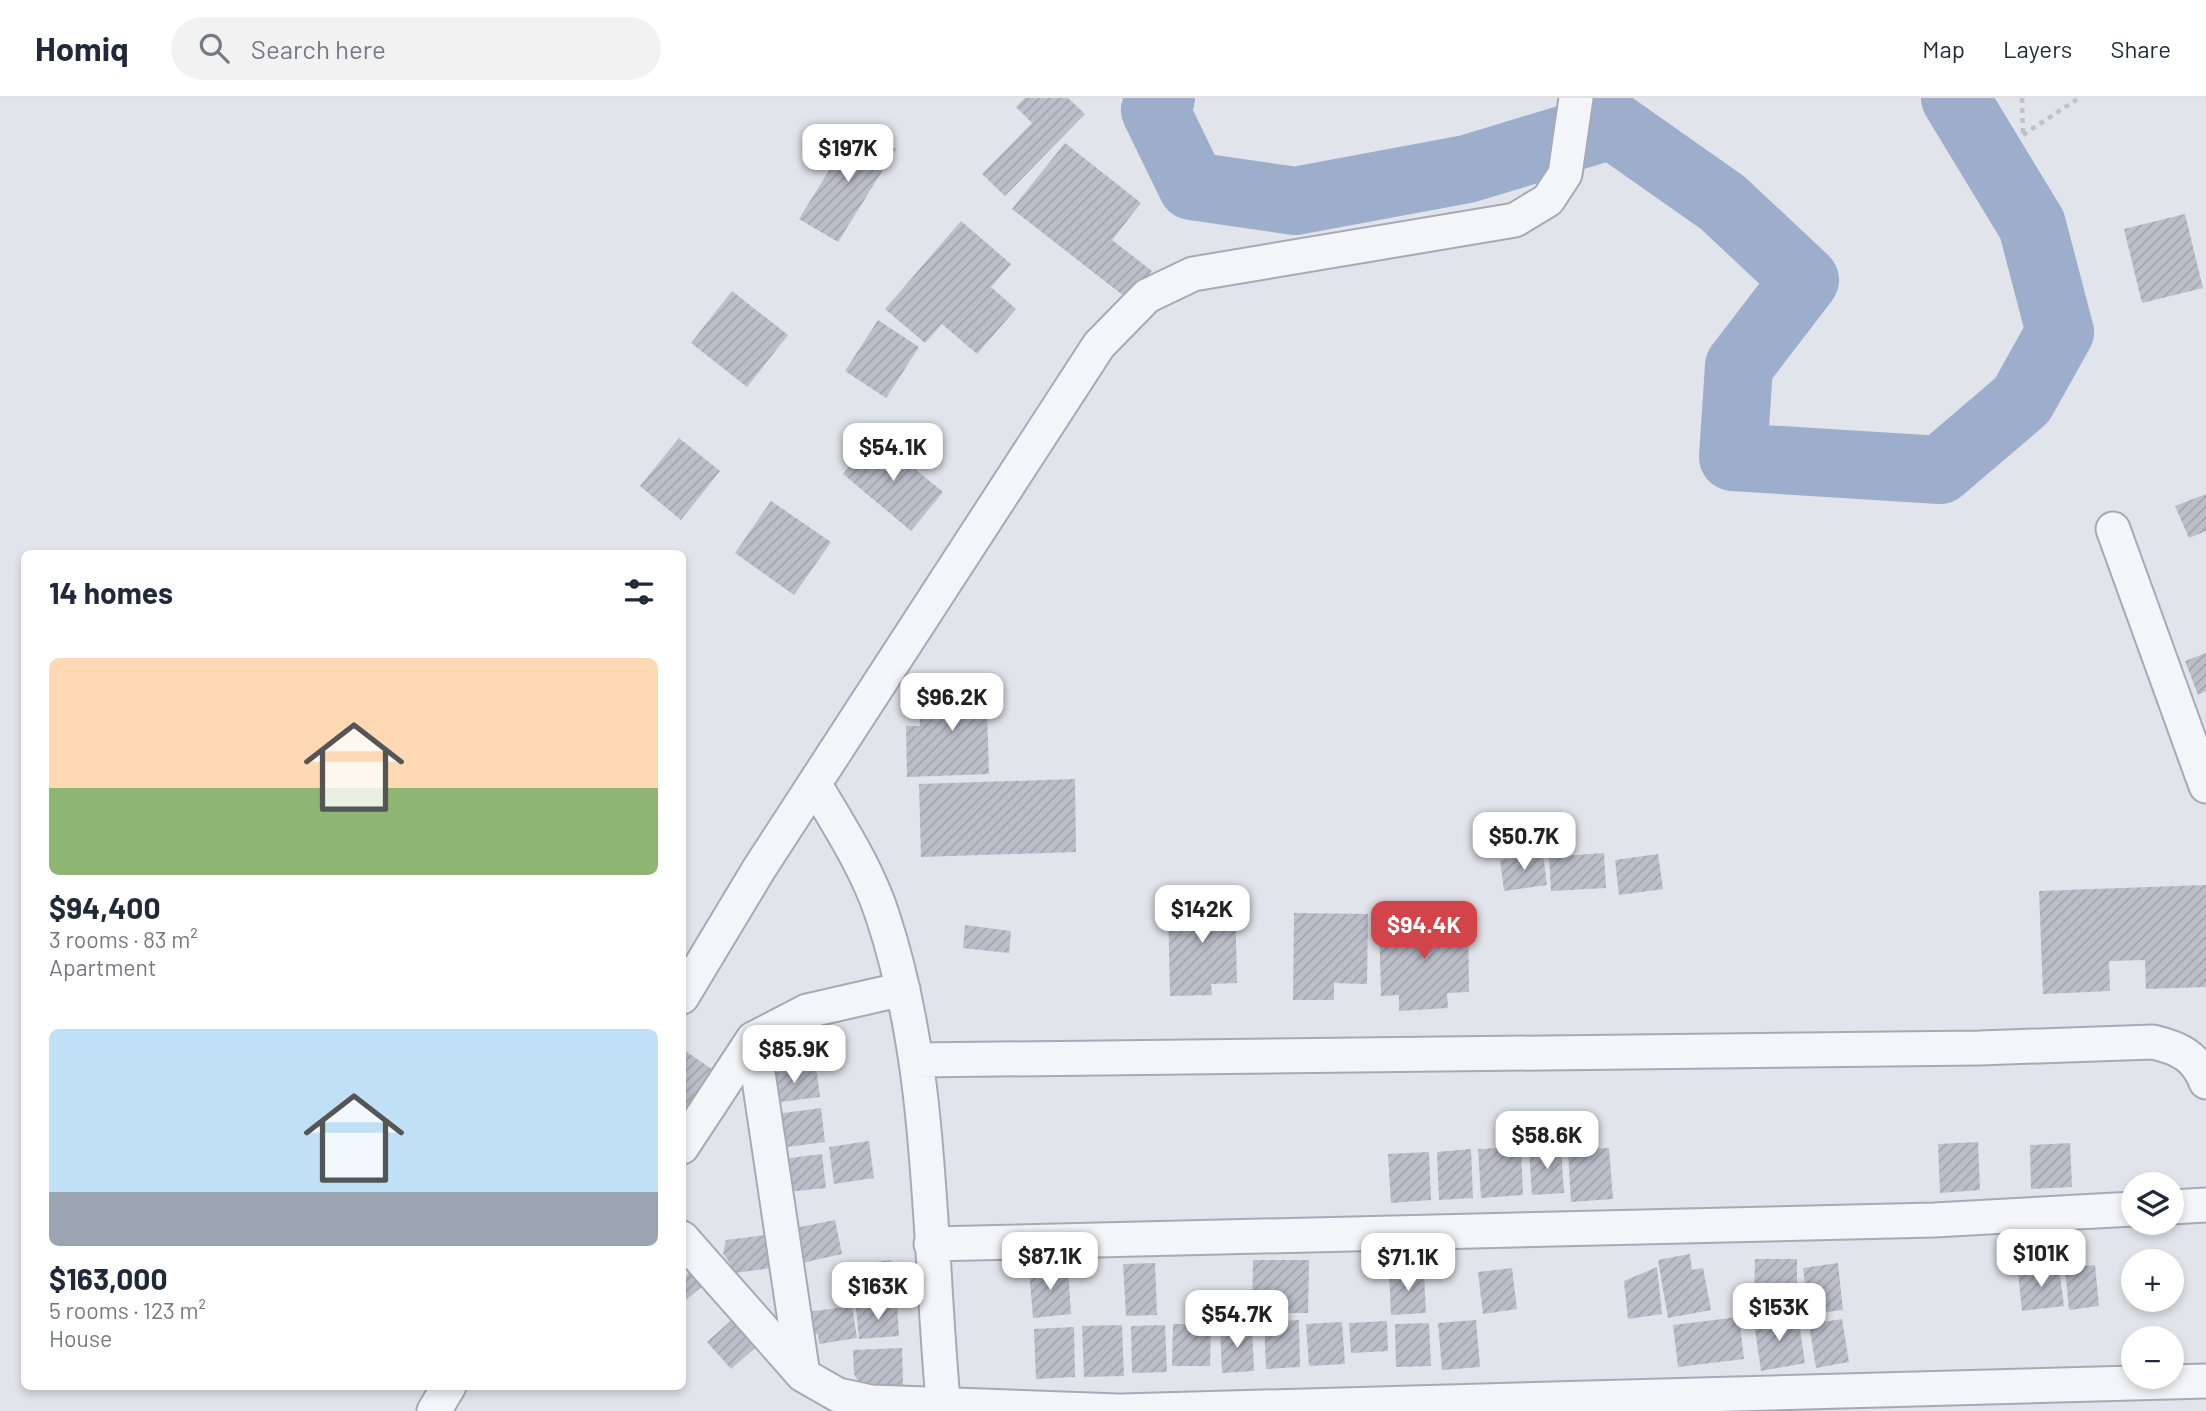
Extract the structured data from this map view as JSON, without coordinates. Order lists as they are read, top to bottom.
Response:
{
  "page": {
    "header": "Homiq",
    "search": "Search here",
    "nav": ["Map", "Layers", "Share"],
    "price": [
      "$197K",
      "$54.1K",
      "$96.2K",
      "$50.7K",
      "$142K",
      "$94.4K",
      "$85.9K",
      "$58.6K",
      "$101K",
      "$87.1K",
      "$71.1K",
      "$163K",
      "$153K",
      "$54.7K"
    ],
    "heading": "14 homes",
    "list": [
      {
        "name": "$94,400",
        "note": "3 rooms · 83 m² · Apartment"
      },
      {
        "name": "$163,000",
        "note": "5 rooms · 123 m² · House"
      }
    ],
    "map_buttons": ["+", "−"]
  }
}
